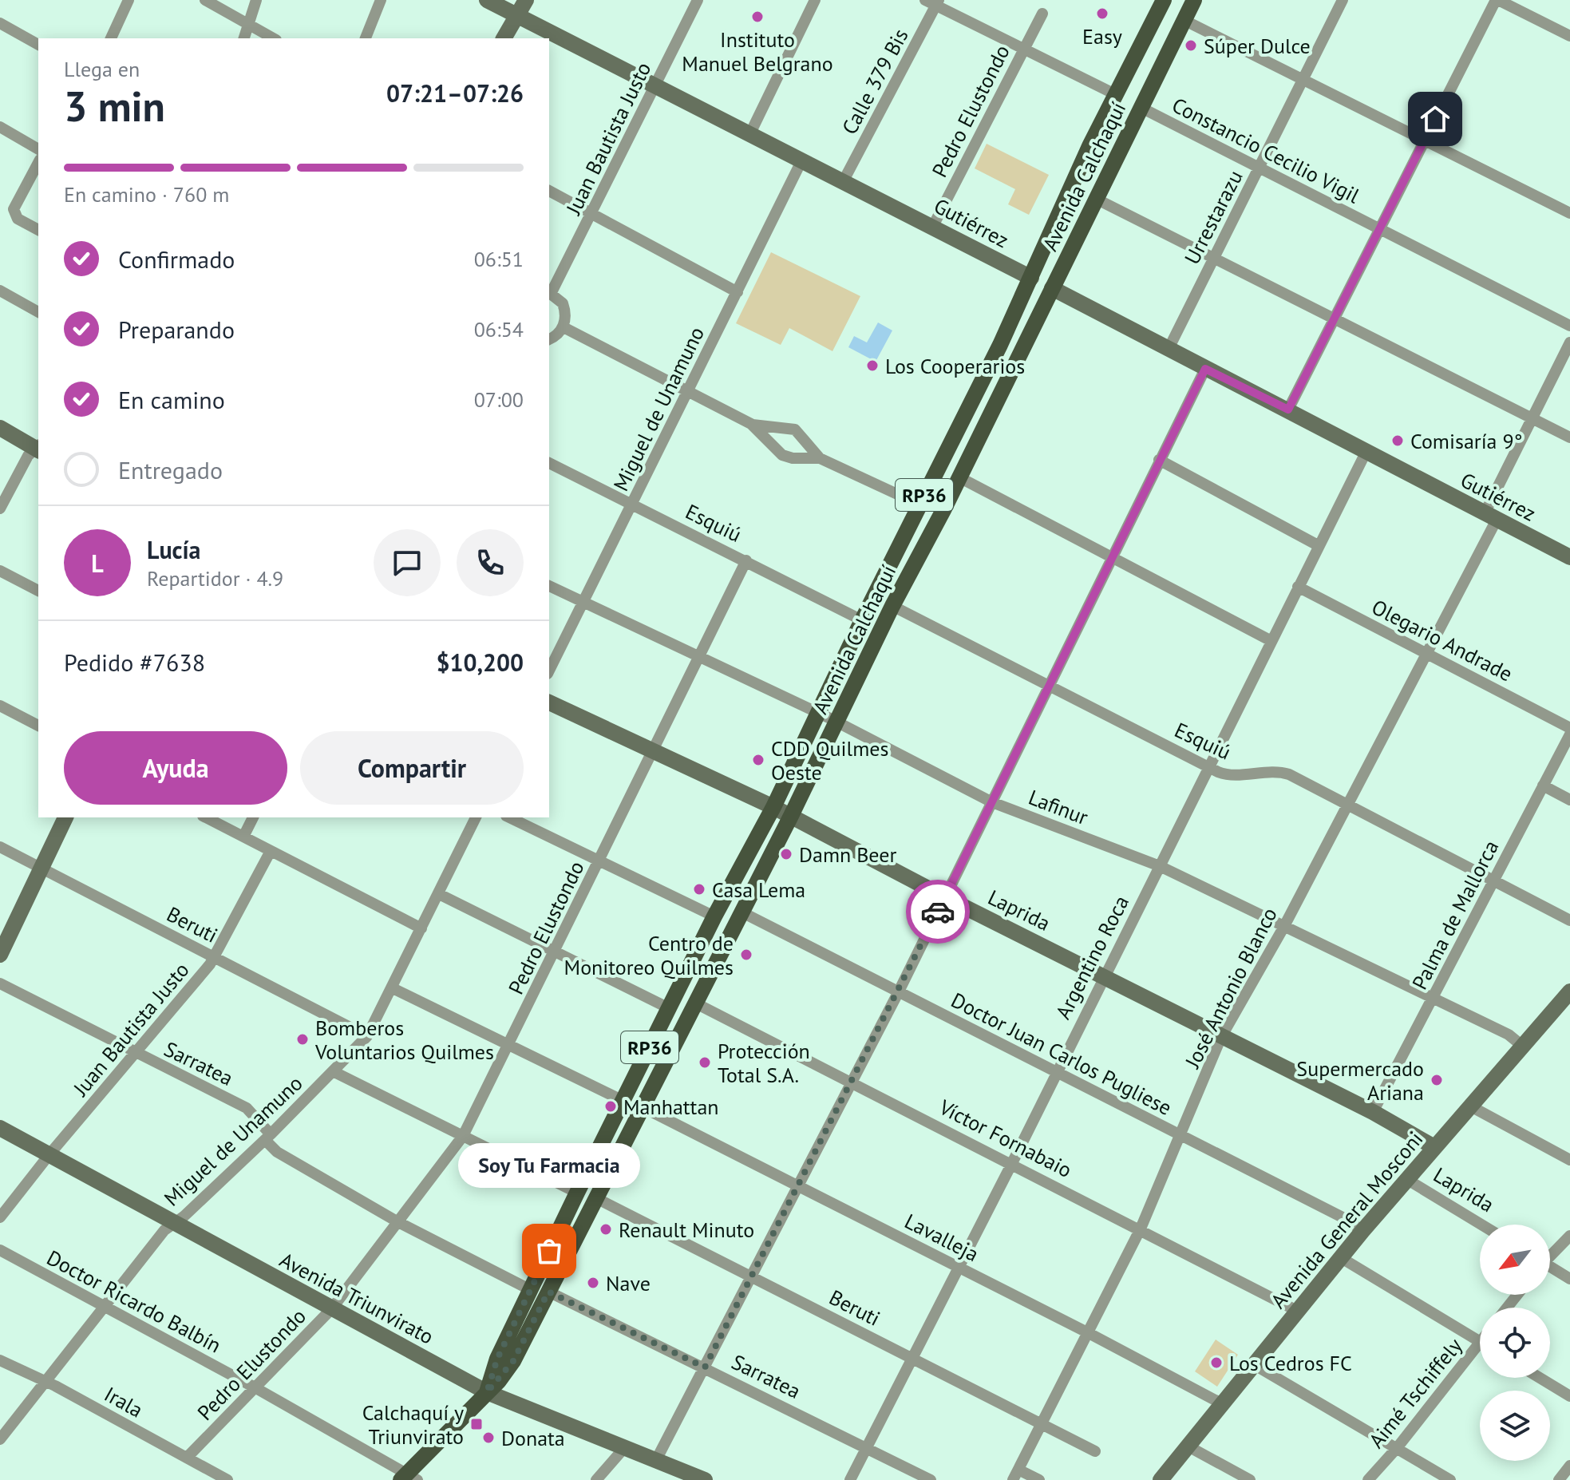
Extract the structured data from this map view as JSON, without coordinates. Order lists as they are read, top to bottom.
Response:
{
  "streets": {
    "main road": ["Avenida Calchaquí", "RP36"],
    "street": [
      "Calle 379 Bis",
      "Pedro Elustondo",
      "Juan Bautista Justo",
      "Constancio Cecilio Vigil",
      "Urrestarazu",
      "Gutiérrez",
      "Miguel de Unamuno",
      "Esquiú",
      "Olegario Andrade",
      "Lafinur",
      "Laprida",
      "Palma de Mallorca",
      "Beruti",
      "Argentino Roca",
      "José Antonio Blanco",
      "Doctor Juan Carlos Pugliese",
      "Sarratea",
      "Víctor Fornabaio",
      "Avenida General Mosconi",
      "Lavalleja",
      "Avenida Triunvirato",
      "Doctor Ricardo Balbín",
      "Aimé Tschiffely",
      "Irala"
    ]
  },
  "crossings": [
    ["Calle 379 Bis", "Gutiérrez"],
    ["Pedro Elustondo", "Gutiérrez"],
    ["Pedro Elustondo", "Esquiú"],
    ["Pedro Elustondo", "Lafinur"],
    ["Pedro Elustondo", "Laprida"],
    ["Pedro Elustondo", "Sarratea"],
    ["Pedro Elustondo", "Avenida Triunvirato"],
    ["Pedro Elustondo", "Doctor Ricardo Balbín"],
    ["Pedro Elustondo", "Irala"],
    ["Juan Bautista Justo", "Gutiérrez"],
    ["Juan Bautista Justo", "Beruti"],
    ["Juan Bautista Justo", "Sarratea"],
    ["Juan Bautista Justo", "Avenida Triunvirato"],
    ["Constancio Cecilio Vigil", "Avenida Calchaquí"],
    ["Constancio Cecilio Vigil", "Urrestarazu"],
    ["Avenida Calchaquí", "Gutiérrez"],
    ["Avenida Calchaquí", "Esquiú"],
    ["Avenida Calchaquí", "Lafinur"],
    ["Avenida Calchaquí", "Laprida"],
    ["Avenida Calchaquí", "Beruti"],
    ["Avenida Calchaquí", "Doctor Juan Carlos Pugliese"],
    ["Avenida Calchaquí", "Sarratea"],
    ["Avenida Calchaquí", "Víctor Fornabaio"],
    ["Avenida Calchaquí", "Lavalleja"],
    ["Avenida Calchaquí", "Avenida Triunvirato"],
    ["Avenida Calchaquí", "Doctor Ricardo Balbín"],
    ["Urrestarazu", "Gutiérrez"],
    ["Gutiérrez", "Miguel de Unamuno"],
    ["Gutiérrez", "Argentino Roca"],
    ["Gutiérrez", "José Antonio Blanco"],
    ["Miguel de Unamuno", "Esquiú"],
    ["Miguel de Unamuno", "Lafinur"],
    ["Miguel de Unamuno", "Beruti"],
    ["Miguel de Unamuno", "Sarratea"],
    ["Miguel de Unamuno", "Avenida Triunvirato"],
    ["Miguel de Unamuno", "Doctor Ricardo Balbín"],
    ["Miguel de Unamuno", "Irala"],
    ["Esquiú", "Palma de Mallorca"],
    ["Esquiú", "Argentino Roca"],
    ["Esquiú", "José Antonio Blanco"],
    ["Olegario Andrade", "Argentino Roca"],
    ["Olegario Andrade", "José Antonio Blanco"],
    ["Lafinur", "Palma de Mallorca"],
    ["Lafinur", "Argentino Roca"],
    ["Lafinur", "José Antonio Blanco"],
    ["Lafinur", "Avenida General Mosconi"],
    ["Laprida", "Palma de Mallorca"],
    ["Laprida", "Argentino Roca"],
    ["Laprida", "José Antonio Blanco"],
    ["Laprida", "Avenida General Mosconi"],
    ["Beruti", "Argentino Roca"],
    ["Beruti", "José Antonio Blanco"],
    ["Argentino Roca", "Doctor Juan Carlos Pugliese"],
    ["Argentino Roca", "Sarratea"],
    ["Argentino Roca", "Víctor Fornabaio"],
    ["Argentino Roca", "Lavalleja"],
    ["José Antonio Blanco", "Doctor Juan Carlos Pugliese"],
    ["José Antonio Blanco", "Víctor Fornabaio"],
    ["José Antonio Blanco", "Lavalleja"],
    ["Doctor Juan Carlos Pugliese", "Avenida General Mosconi"],
    ["Víctor Fornabaio", "Avenida General Mosconi"],
    ["Avenida General Mosconi", "Lavalleja"]
  ],
  "places": {
    "other": [
      "Easy",
      "Instituto Manuel Belgrano",
      "Súper Dulce",
      "Los Cooperarios",
      "Comisaría 9°",
      "CDD Quilmes Oeste",
      "Damn Beer",
      "Casa Lema",
      "Centro de Monitoreo Quilmes",
      "Bomberos Voluntarios Quilmes",
      "Protección Total S.A.",
      "Supermercado Ariana",
      "Manhattan",
      "Renault Minuto",
      "Soy Tu Farmacia",
      "Nave",
      "Los Cedros FC",
      "Donata"
    ],
    "transit": ["Calchaquí y Triunvirato"]
  },
  "north": "bottom left",
  "page": {
    "heading": ["3 min", "Llega en", "07:21–07:26"],
    "panel": [
      "Lucía",
      "Repartidor · 4.9",
      "Pedido #7638",
      "$10,200"
    ],
    "bar": "En camino · 760 m",
    "list": [
      ["Confirmado", "06:51"],
      ["Preparando", "06:54"],
      ["En camino", "07:00"],
      "Entregado"
    ],
    "round": "L",
    "buttons": ["Ayuda", "Compartir"],
    "bubble": "Soy Tu Farmacia"
  }
}
